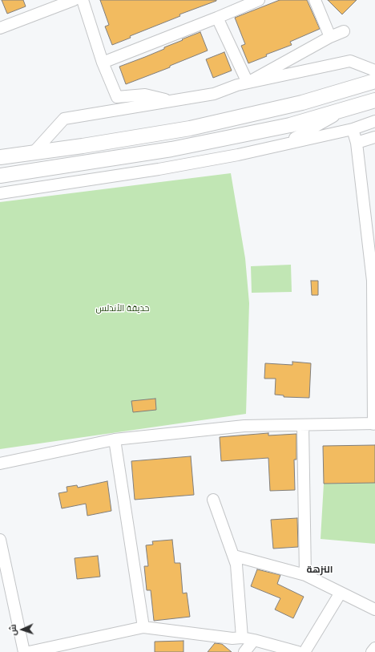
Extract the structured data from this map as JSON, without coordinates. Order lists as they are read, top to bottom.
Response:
{
  "districts": ["النزهة"],
  "parks": ["حديقة الأندلس"],
  "north": "left"
}
